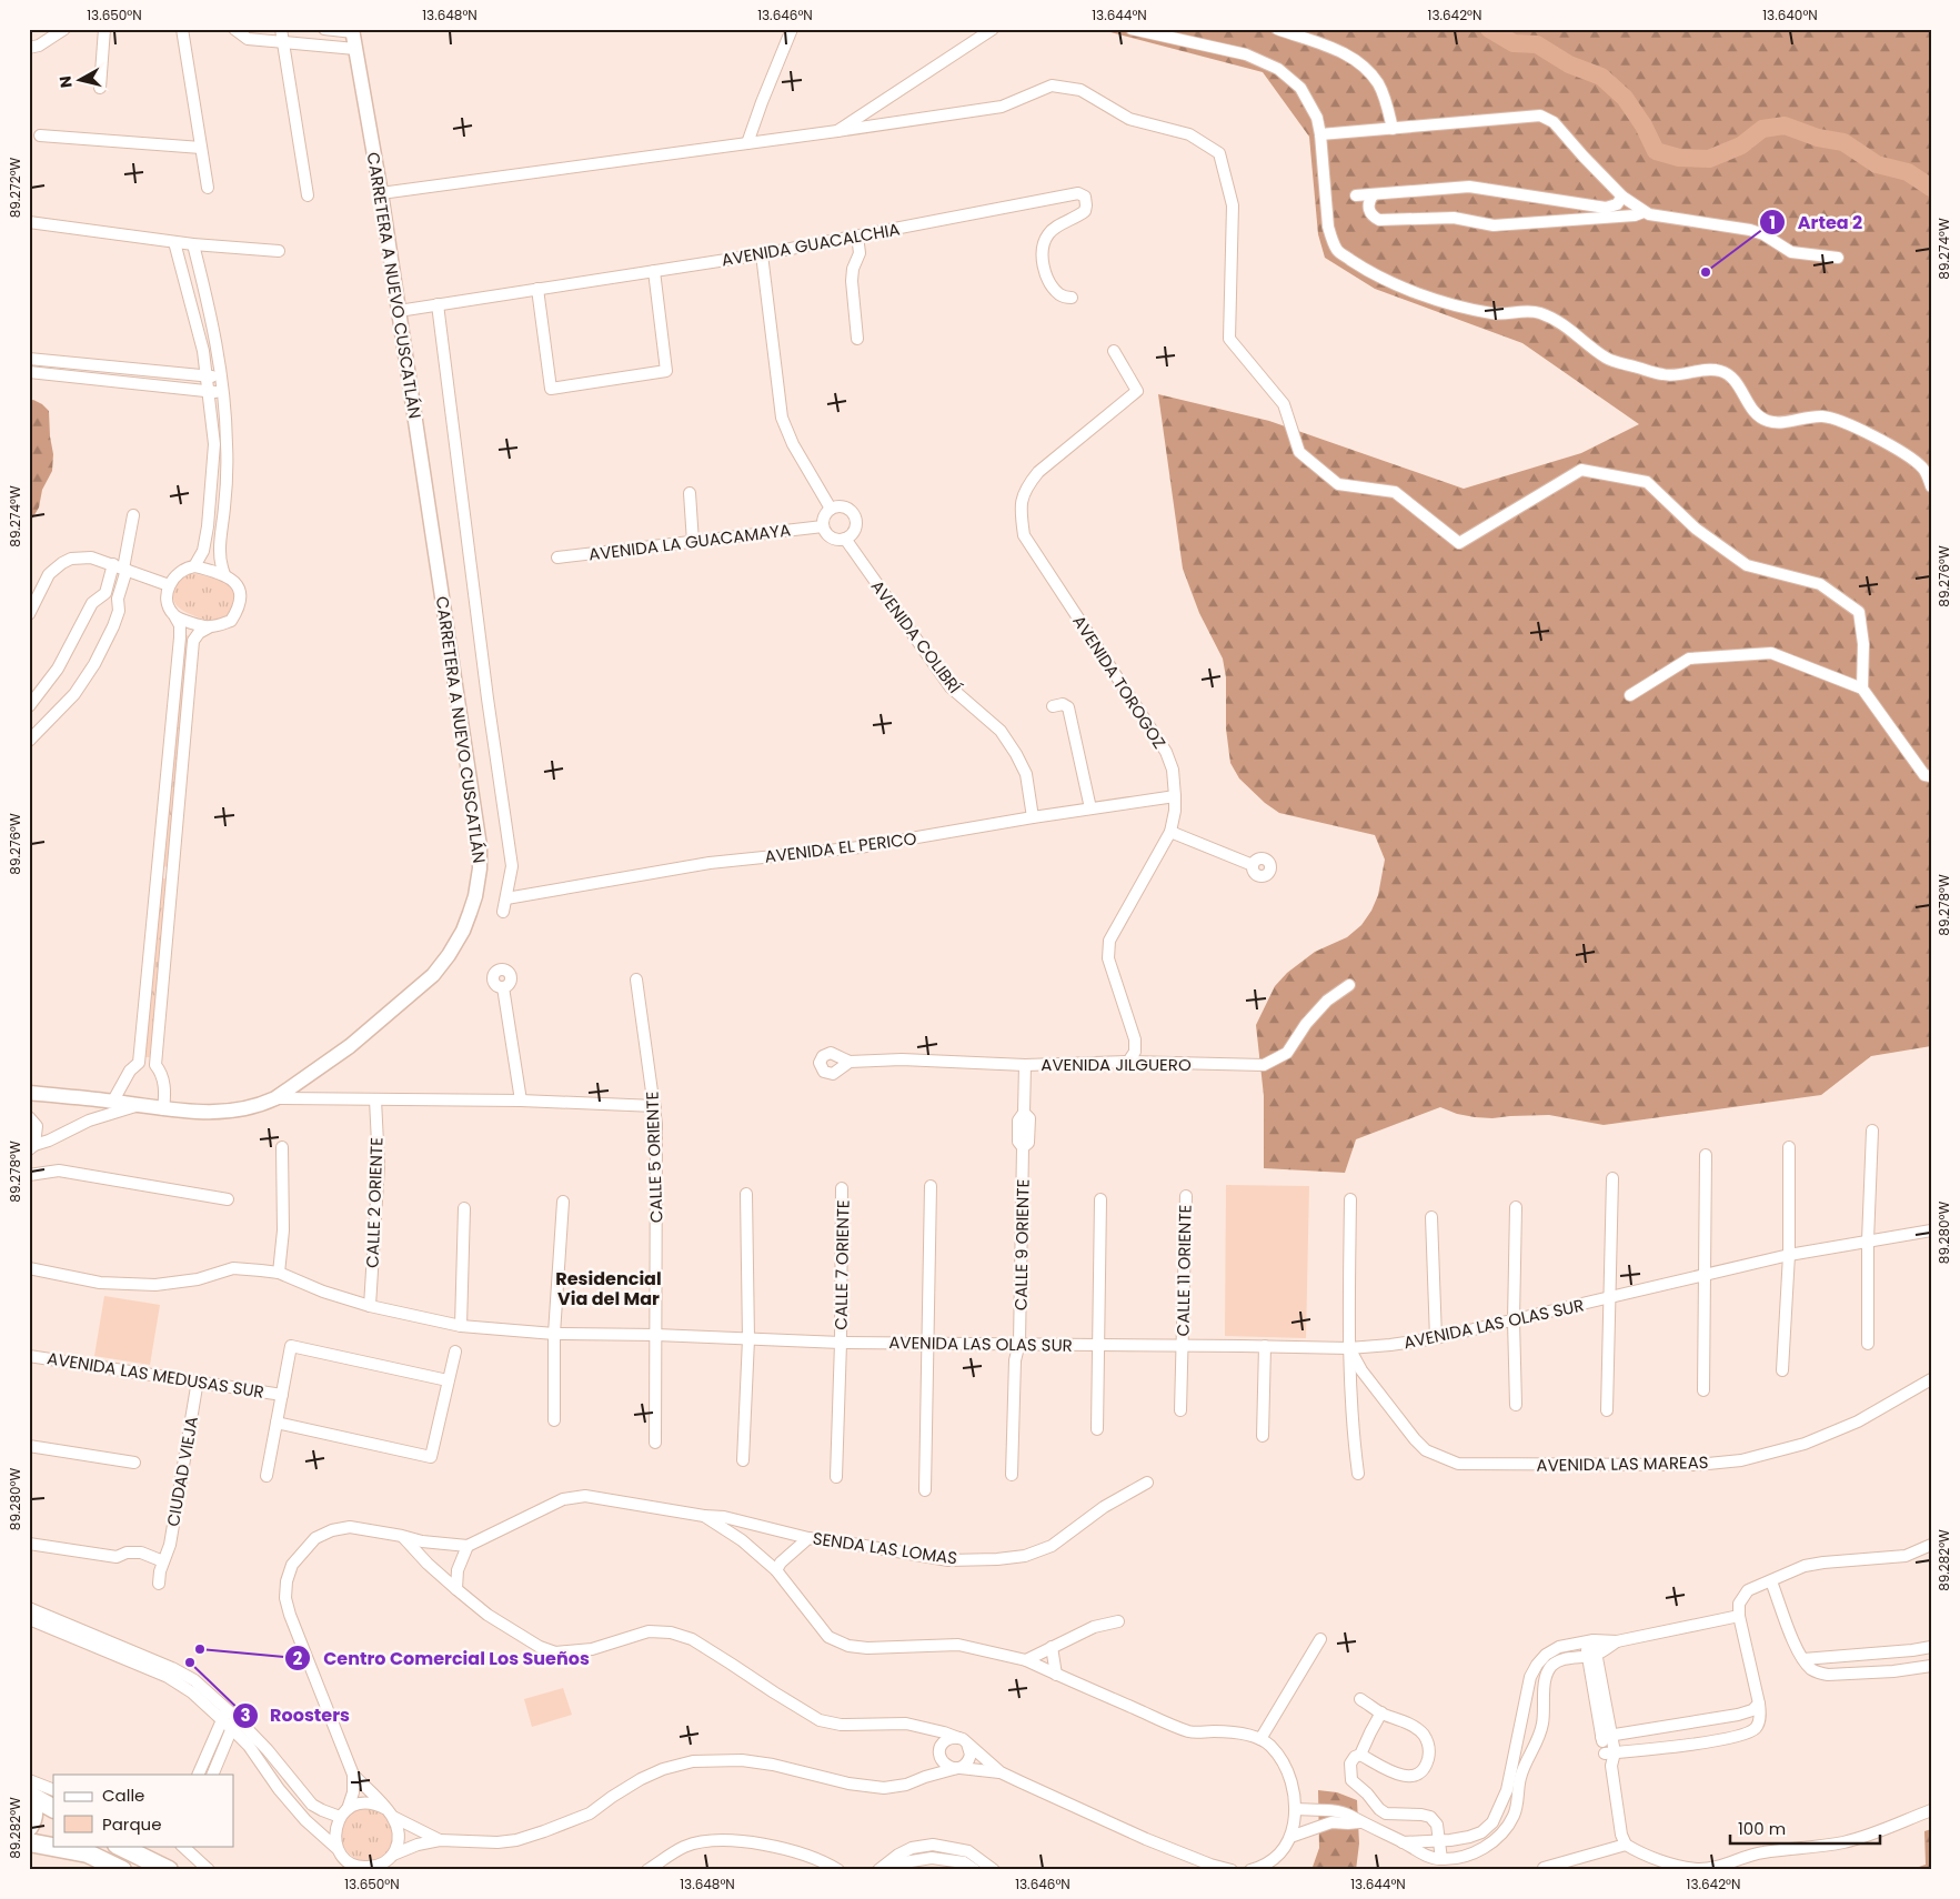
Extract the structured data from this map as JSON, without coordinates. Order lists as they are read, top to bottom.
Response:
{
  "streets": {
    "street": [
      "AVENIDA GUACALCHIA",
      "CARRETERA A NUEVO CUSCATLÁN",
      "AVENIDA LA GUACAMAYA",
      "AVENIDA COLIBRÍ",
      "AVENIDA TOROGOZ",
      "AVENIDA EL PERICO",
      "AVENIDA JILGUERO",
      "CALLE 5 ORIENTE",
      "CALLE 2 ORIENTE",
      "CALLE 9 ORIENTE",
      "CALLE 7 ORIENTE",
      "CALLE 11 ORIENTE",
      "AVENIDA LAS OLAS SUR",
      "AVENIDA LAS MEDUSAS SUR",
      "AVENIDA LAS MAREAS",
      "CIUDAD VIEJA",
      "SENDA LAS LOMAS"
    ]
  },
  "crossings": [
    ["AVENIDA GUACALCHIA", "CARRETERA A NUEVO CUSCATLÁN"],
    ["AVENIDA LA GUACAMAYA", "AVENIDA COLIBRÍ"],
    ["AVENIDA COLIBRÍ", "AVENIDA EL PERICO"],
    ["AVENIDA TOROGOZ", "AVENIDA EL PERICO"],
    ["AVENIDA TOROGOZ", "AVENIDA JILGUERO"],
    ["AVENIDA JILGUERO", "CALLE 9 ORIENTE"],
    ["CALLE 5 ORIENTE", "AVENIDA LAS OLAS SUR"],
    ["CALLE 2 ORIENTE", "AVENIDA LAS OLAS SUR"],
    ["CALLE 9 ORIENTE", "AVENIDA LAS OLAS SUR"],
    ["CALLE 7 ORIENTE", "AVENIDA LAS OLAS SUR"],
    ["CALLE 11 ORIENTE", "AVENIDA LAS OLAS SUR"],
    ["AVENIDA LAS OLAS SUR", "AVENIDA LAS MAREAS"],
    ["AVENIDA LAS MEDUSAS SUR", "CIUDAD VIEJA"]
  ],
  "districts": ["Residencial Via del Mar"],
  "places": ["Artea 2", "Centro Comercial Los Sueños", "Roosters"],
  "legend": ["Calle", "Parque"],
  "scale_bar": "100 m",
  "north": "left",
  "coordinates": [
    "13.650°N",
    "13.648°N",
    "13.646°N",
    "13.644°N",
    "13.642°N",
    "13.640°N",
    "89.272°W",
    "89.274°W",
    "89.276°W",
    "89.278°W",
    "89.280°W",
    "89.282°W"
  ]
}
